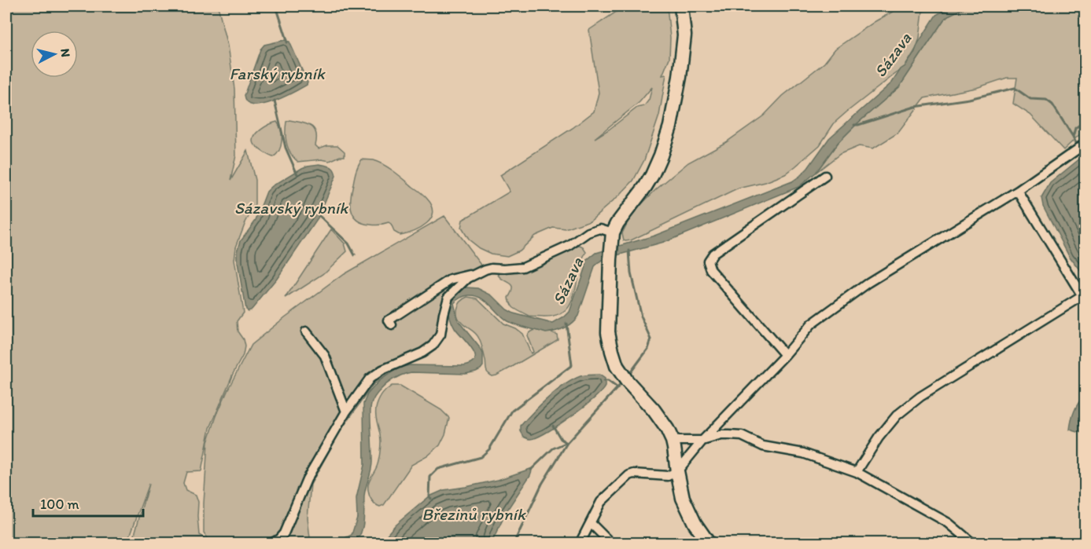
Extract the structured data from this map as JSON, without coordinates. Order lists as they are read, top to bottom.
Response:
{
  "water": [
    "Sázava",
    "Farský rybník",
    "Sázavský rybník",
    "Březinů rybník"
  ],
  "scale_bar": "100 m",
  "north": "right"
}
